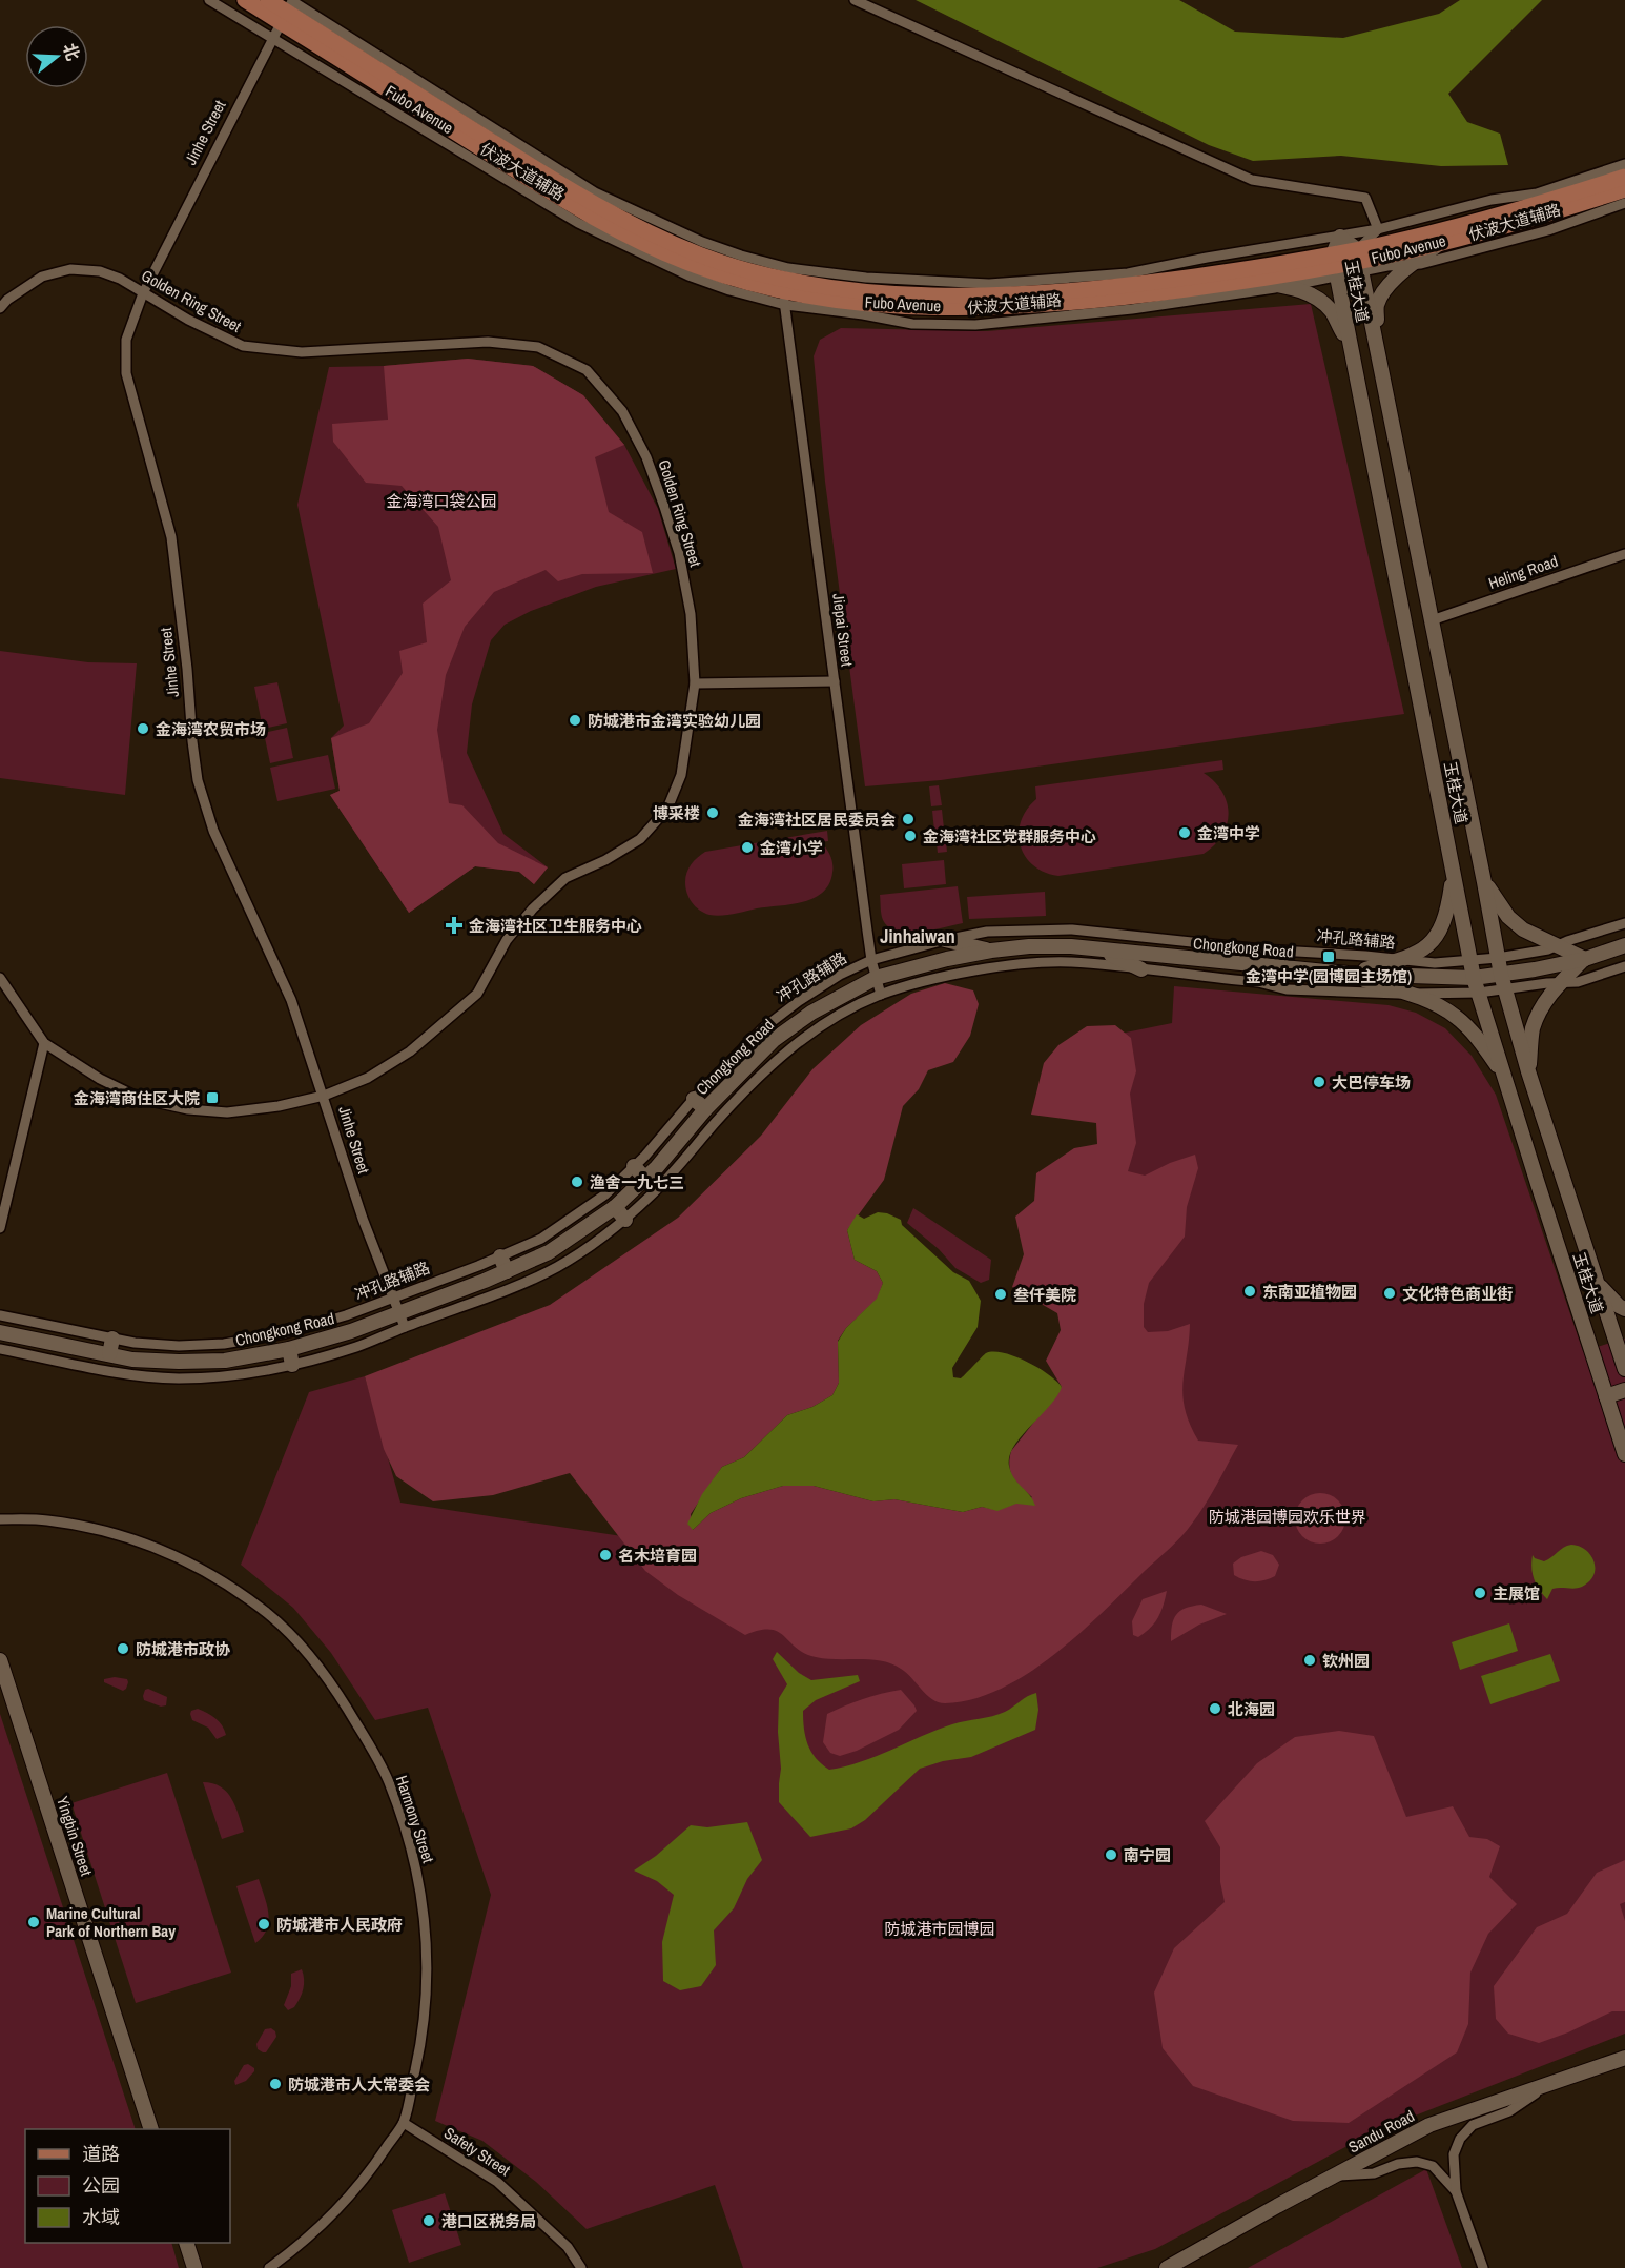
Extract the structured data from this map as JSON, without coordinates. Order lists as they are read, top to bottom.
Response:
{
  "streets": {
    "main road": [
      "Fubo Avenue",
      "玉桂大道",
      "Chongkong Road",
      "Yingbin Street",
      "Sandu Road"
    ],
    "street": [
      "Jinhe Street",
      "伏波大道辅路",
      "Golden Ring Street",
      "Heling Road",
      "Jiepai Street",
      "冲孔路辅路",
      "Harmony Street",
      "Safety Street"
    ]
  },
  "crossings": [
    ["Fubo Avenue", "Jinhe Street"],
    ["Fubo Avenue", "伏波大道辅路"],
    ["Fubo Avenue", "玉桂大道"],
    ["Fubo Avenue", "Jiepai Street"],
    ["Jinhe Street", "伏波大道辅路"],
    ["Jinhe Street", "Golden Ring Street"],
    ["Jinhe Street", "冲孔路辅路"],
    ["Jinhe Street", "Chongkong Road"],
    ["伏波大道辅路", "玉桂大道"],
    ["伏波大道辅路", "Jiepai Street"],
    ["玉桂大道", "Heling Road"],
    ["玉桂大道", "冲孔路辅路"],
    ["玉桂大道", "Chongkong Road"],
    ["Jiepai Street", "冲孔路辅路"],
    ["Jiepai Street", "Chongkong Road"],
    ["Harmony Street", "Safety Street"]
  ],
  "districts": ["Jinhaiwan"],
  "parks": ["金海湾口袋公园", "防城港园博园欢乐世界", "防城港市园博园"],
  "places": {
    "other": [
      "防城港市金湾实验幼儿园",
      "金海湾农贸市场",
      "博采楼",
      "金海湾社区居民委员会",
      "金湾中学",
      "金海湾社区党群服务中心",
      "金湾小学",
      "大巴停车场",
      "渔舍一九七三",
      "东南亚植物园",
      "文化特色商业街",
      "叁仟美院",
      "名木培育园",
      "主展馆",
      "防城港市政协",
      "钦州园",
      "北海园",
      "南宁园",
      "Marine Cultural Park of Northern Bay",
      "防城港市人民政府",
      "防城港市人大常委会",
      "港口区税务局"
    ],
    "health": ["金海湾社区卫生服务中心"],
    "transit": ["金湾中学(园博园主场馆)", "金海湾商住区大院"]
  },
  "legend": ["道路", "公园", "水域"],
  "north": "right"
}
